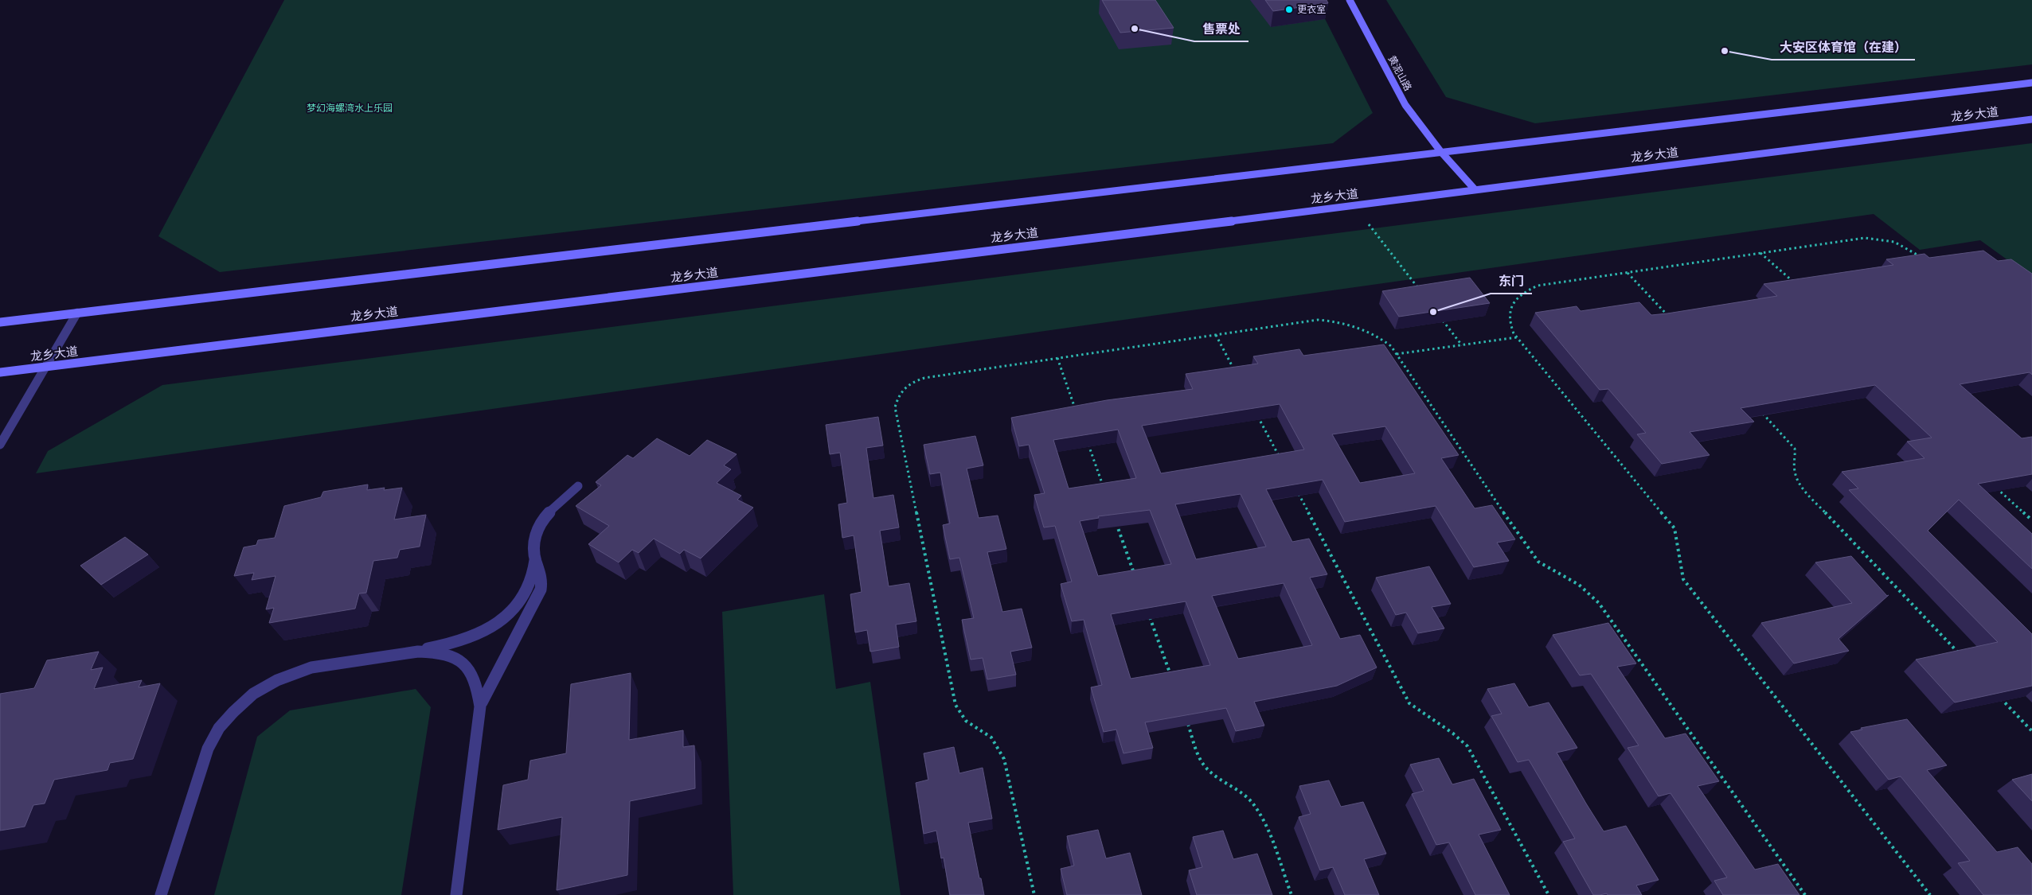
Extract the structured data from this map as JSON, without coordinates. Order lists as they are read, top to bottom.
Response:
{
  "streets": {
    "main road": ["黄泥山路", "龙乡大道"]
  },
  "crossings": [
    ["黄泥山路", "龙乡大道"]
  ],
  "parks": ["梦幻海螺湾水上乐园"],
  "places": [
    "更衣室",
    "售票处",
    "大安区体育馆（在建）",
    "东门"
  ]
}
